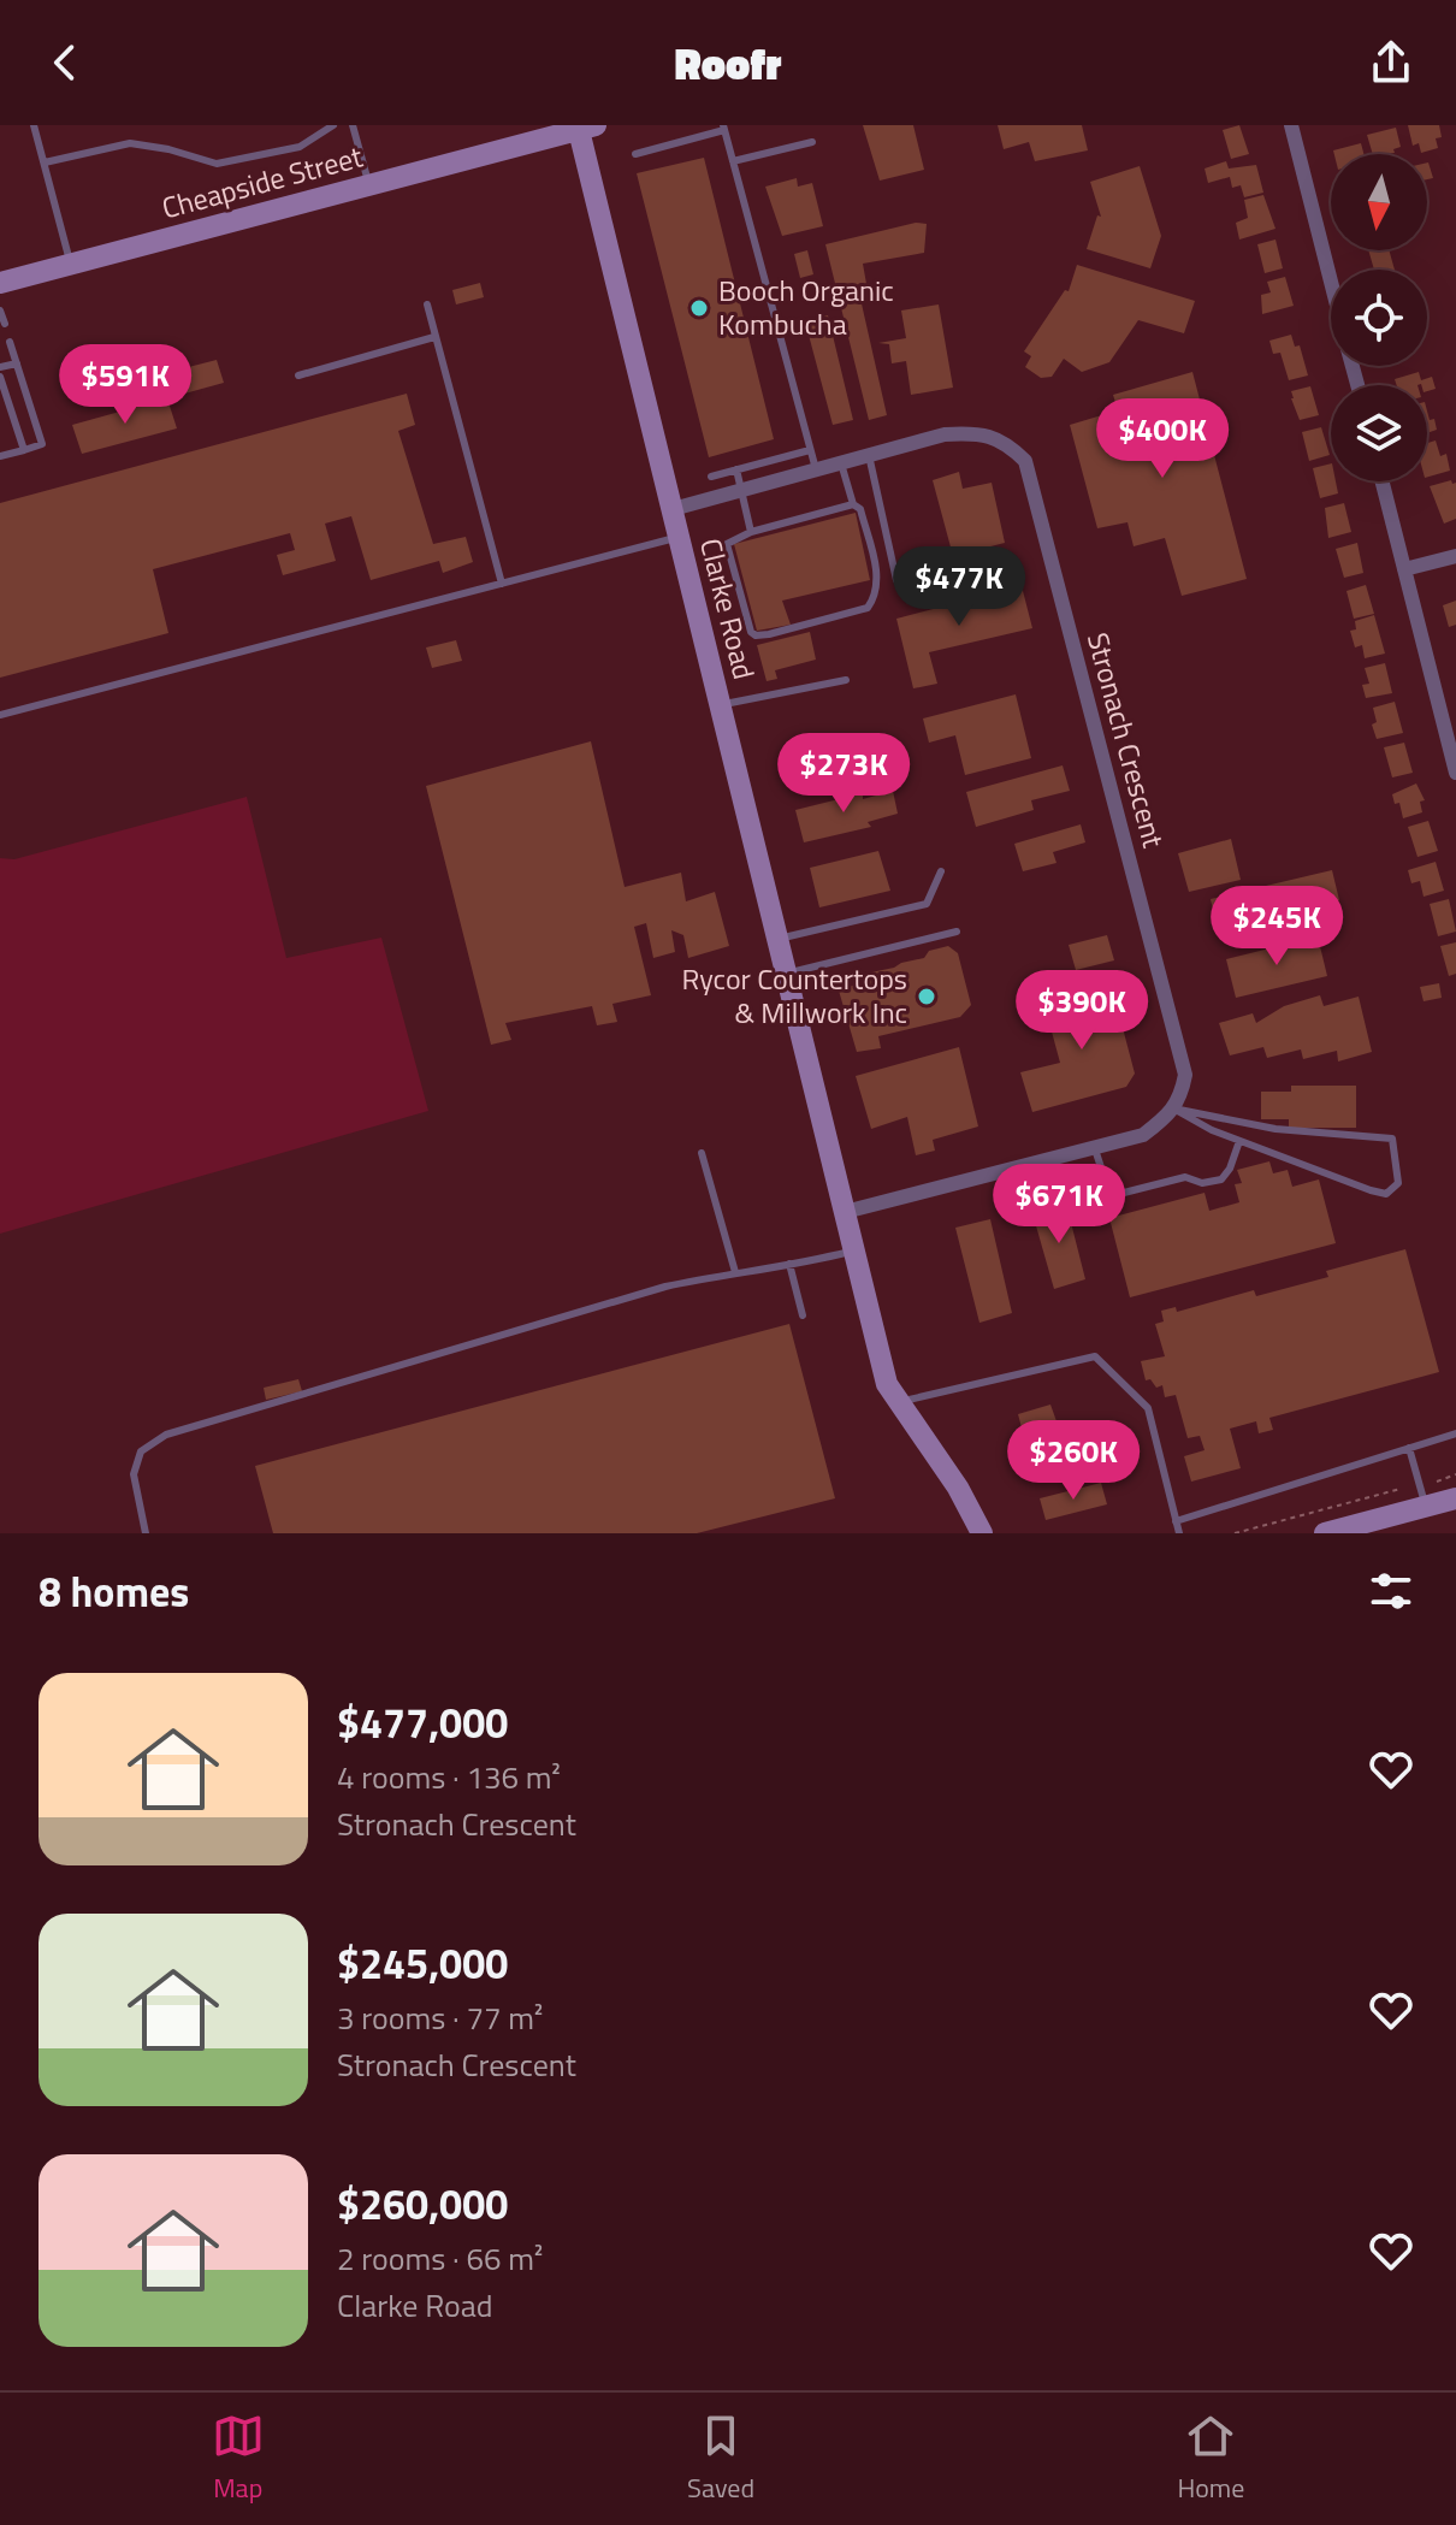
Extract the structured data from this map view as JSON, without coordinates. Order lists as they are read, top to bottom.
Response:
{
  "streets": {
    "main road": ["Cheapside Street", "Clarke Road"],
    "street": ["Stronach Crescent"]
  },
  "crossings": [
    ["Cheapside Street", "Clarke Road"],
    ["Clarke Road", "Stronach Crescent"]
  ],
  "places": ["Booch Organic Kombucha", "Rycor Countertops & Millwork Inc"],
  "north": "bottom",
  "page": {
    "header": "Roofr",
    "price": [
      "$591K",
      "$400K",
      "$477K",
      "$273K",
      "$245K",
      "$390K",
      "$671K",
      "$260K"
    ],
    "heading": "8 homes",
    "list": [
      {
        "name": "$477,000",
        "note": "4 rooms · 136 m² · Stronach Crescent"
      },
      {
        "name": "$245,000",
        "note": "3 rooms · 77 m² · Stronach Crescent"
      },
      {
        "name": "$260,000",
        "note": "2 rooms · 66 m² · Clarke Road"
      }
    ],
    "tabs": ["Map", "Saved", "Home"]
  }
}
